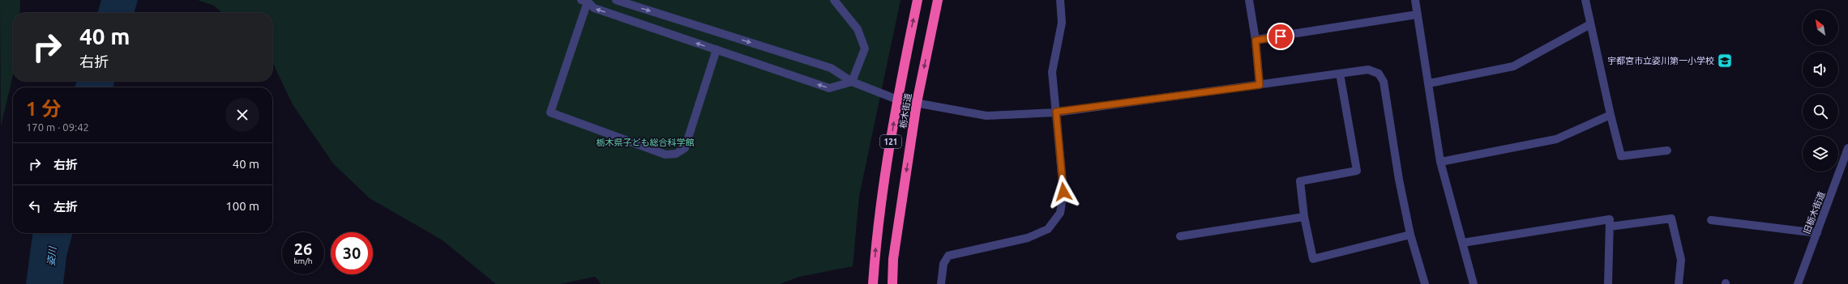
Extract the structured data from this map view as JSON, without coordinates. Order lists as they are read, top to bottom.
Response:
{
  "streets": {
    "highway": ["栃木街道", "121"],
    "street": ["旧栃木街道"]
  },
  "water": ["姿川"],
  "parks": ["栃木県子ども総合科学館"],
  "places": {
    "school or university": ["宇都宮市立姿川第一小学校"]
  },
  "north": "top left",
  "page": {
    "turn": ["40 m", "右折"],
    "heading": ["1 分", "170 m · 09:42"],
    "list": [
      {
        "name": "右折",
        "value": "40 m"
      },
      {
        "name": "左折",
        "value": "100 m"
      }
    ],
    "speed": "26 km/h",
    "limit": "30"
  }
}
